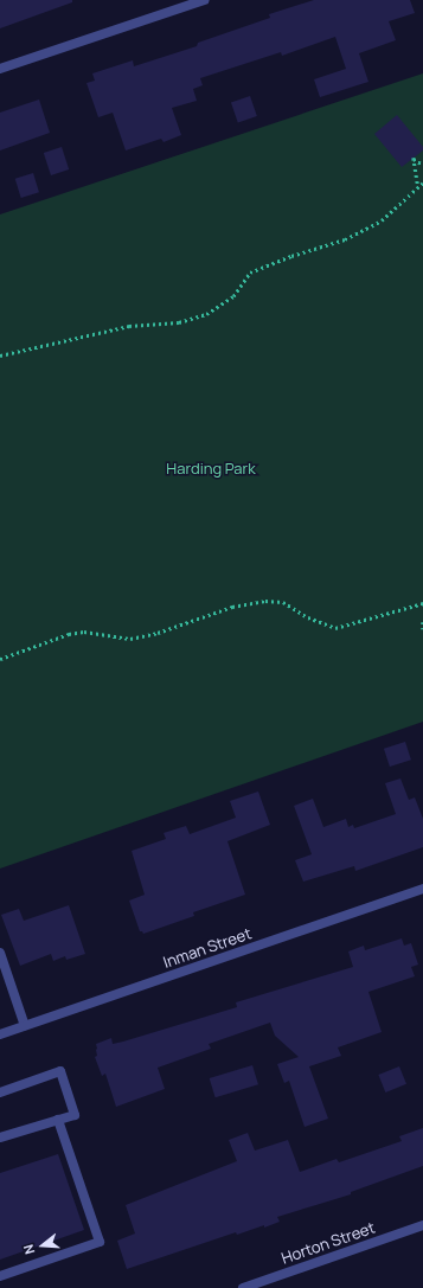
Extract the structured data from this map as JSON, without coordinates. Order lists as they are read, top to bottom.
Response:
{
  "streets": {
    "street": ["Inman Street", "Horton Street"]
  },
  "parks": ["Harding Park"],
  "north": "left"
}
